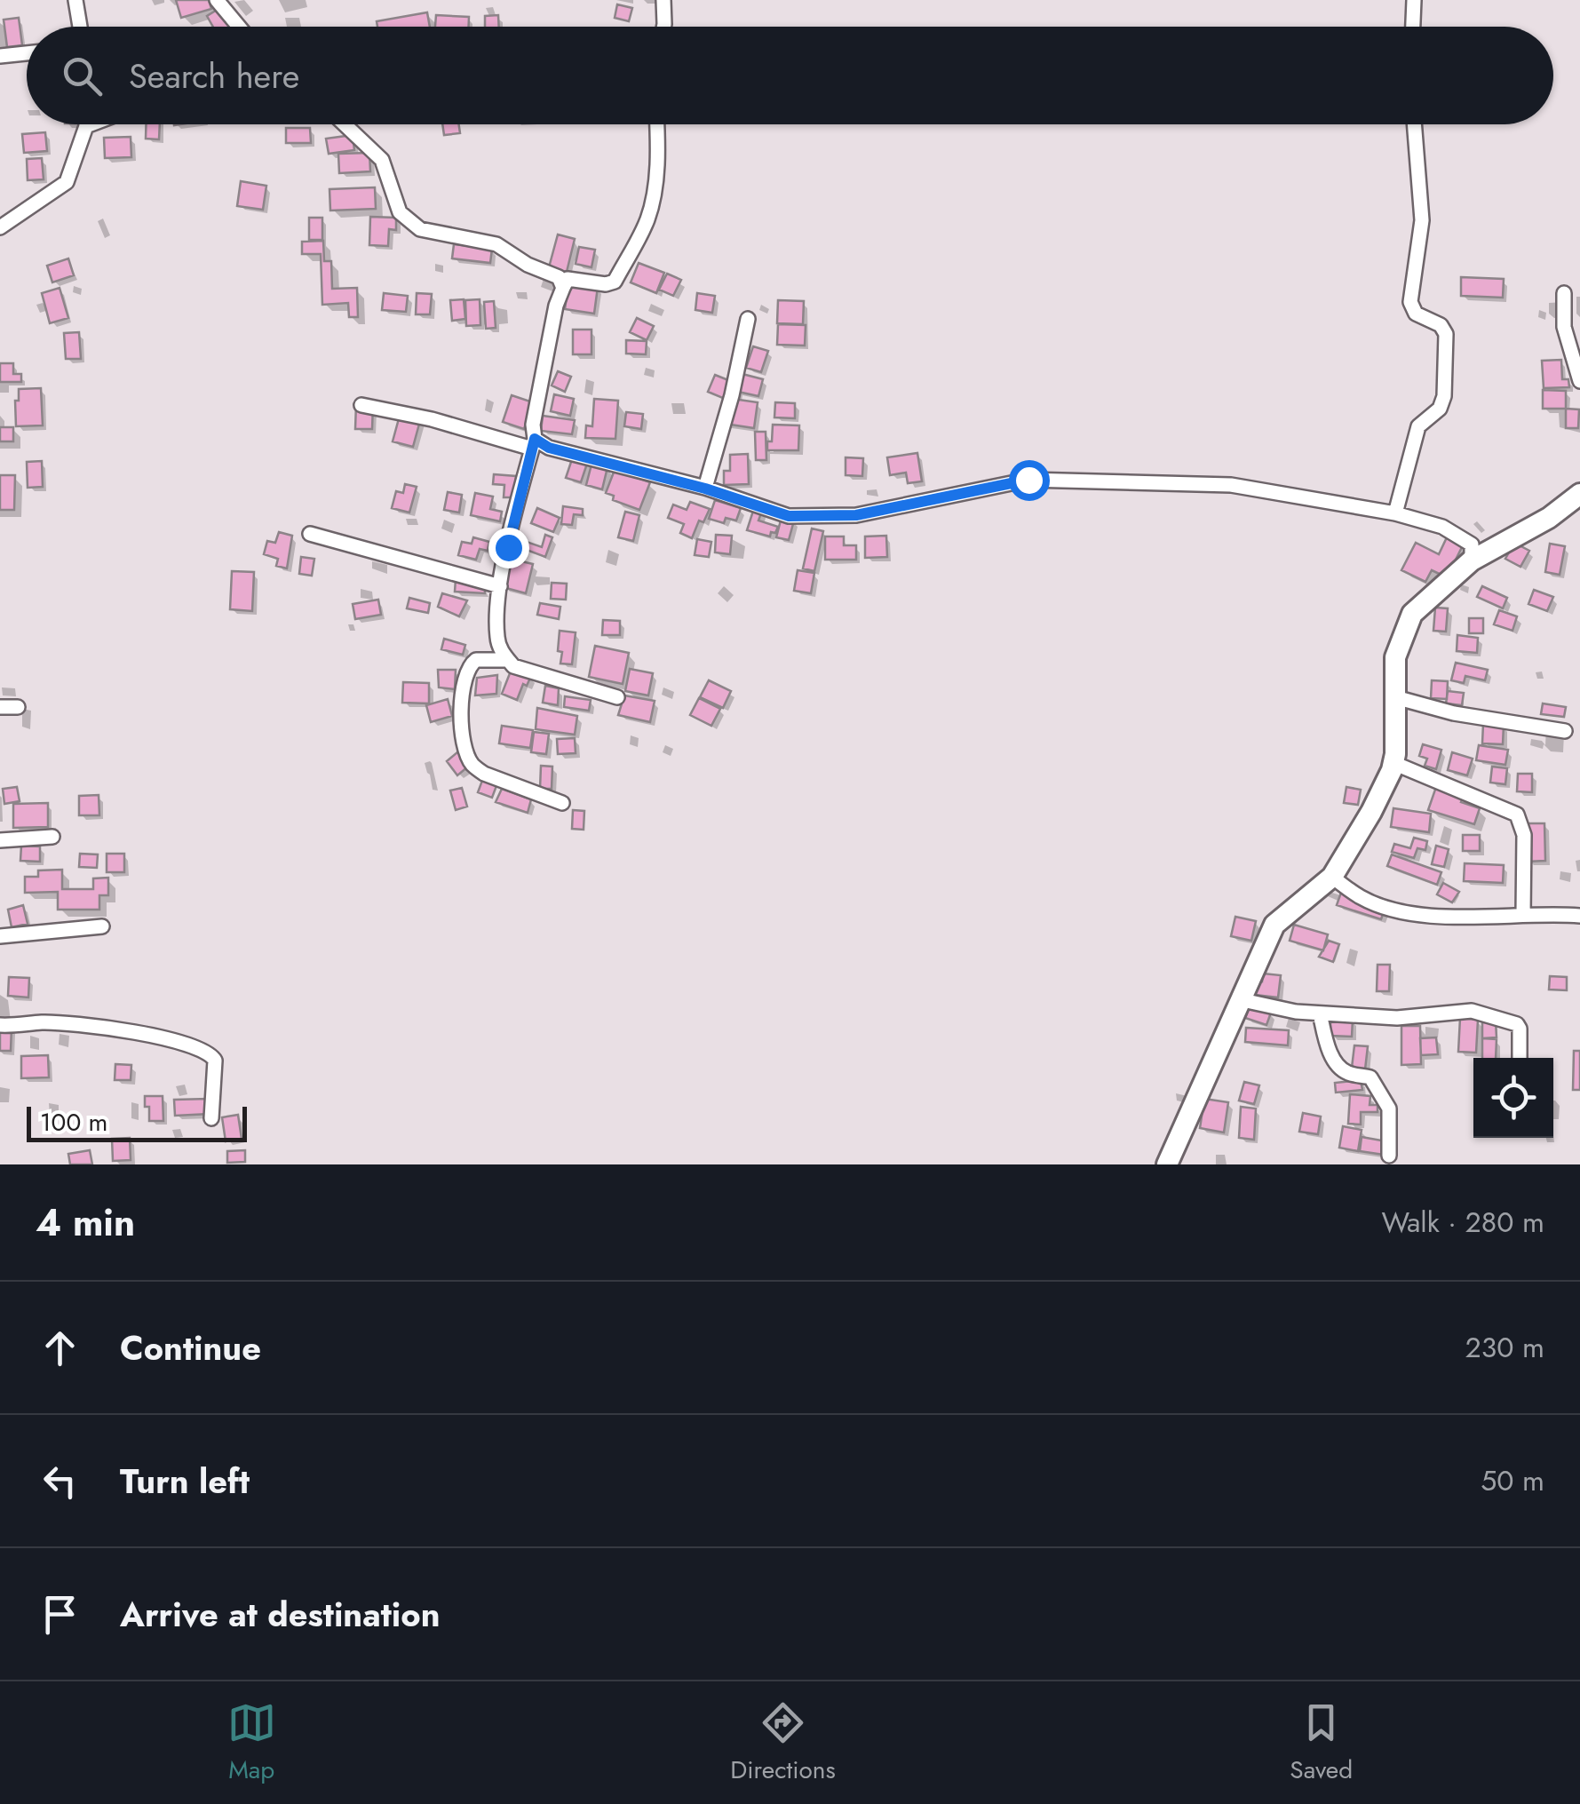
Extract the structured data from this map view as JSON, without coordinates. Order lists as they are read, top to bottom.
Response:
{
  "scale_bar": "100 m",
  "page": {
    "search": "Search here",
    "scale": "100 m",
    "heading": ["4 min", "Walk · 280 m"],
    "list": [
      ["Continue", "230 m"],
      ["Turn left", "50 m"],
      "Arrive at destination"
    ],
    "nav": ["Map", "Directions", "Saved"]
  }
}
